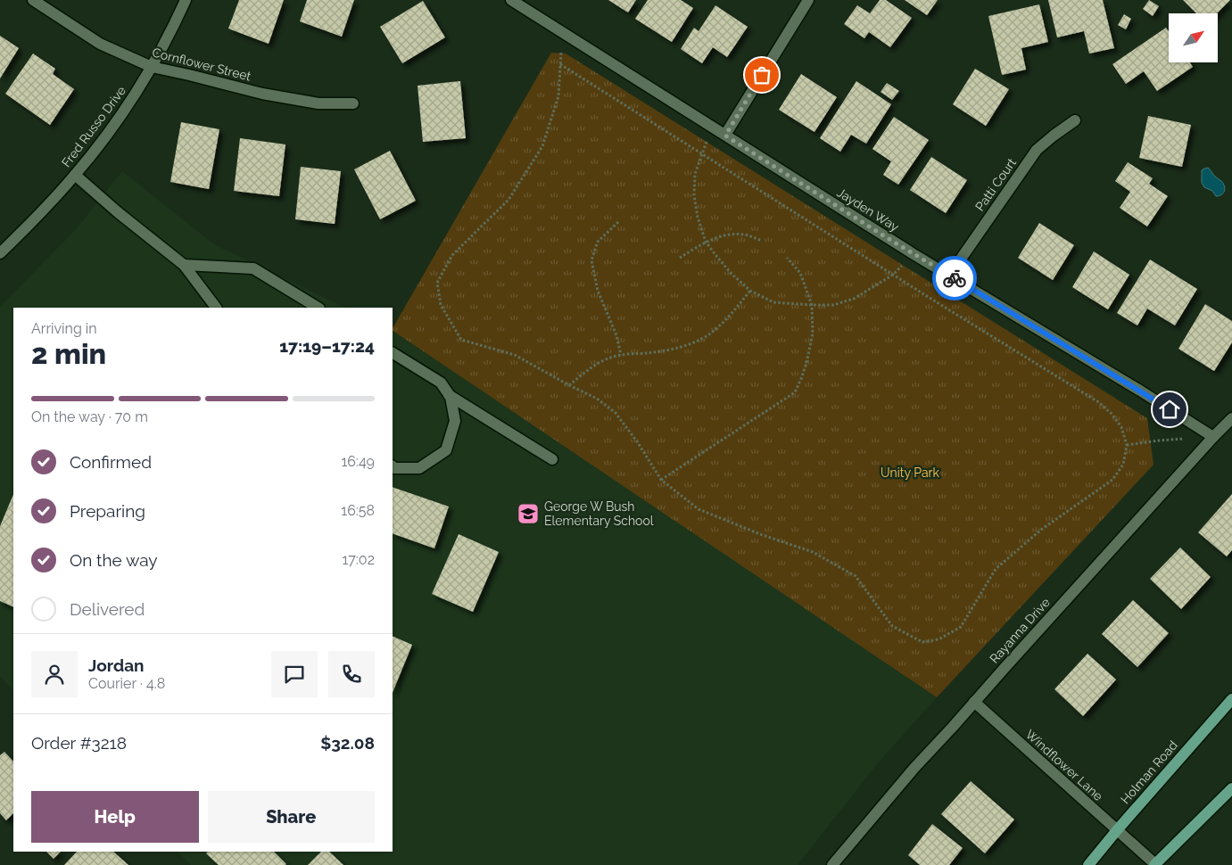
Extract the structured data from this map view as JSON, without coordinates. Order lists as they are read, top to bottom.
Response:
{
  "streets": {
    "main road": ["Holman Road"],
    "street": [
      "Cornflower Street",
      "Fred Russo Drive",
      "Patti Court",
      "Jayden Way",
      "Rayanna Drive",
      "Windflower Lane"
    ]
  },
  "crossings": [
    ["Cornflower Street", "Fred Russo Drive"],
    ["Patti Court", "Jayden Way"],
    ["Jayden Way", "Rayanna Drive"],
    ["Rayanna Drive", "Windflower Lane"],
    ["Windflower Lane", "Holman Road"]
  ],
  "parks": ["Unity Park"],
  "places": {
    "school or university": ["George W Bush Elementary School"]
  },
  "north": "top right",
  "page": {
    "heading": ["2 min", "Arriving in", "17:19–17:24"],
    "panel": [
      "Jordan",
      "Courier · 4.8",
      "Order #3218",
      "$32.08"
    ],
    "bar": "On the way · 70 m",
    "list": [
      ["Confirmed", "16:49"],
      ["Preparing", "16:58"],
      ["On the way", "17:02"],
      "Delivered"
    ],
    "buttons": ["Help", "Share"]
  }
}
